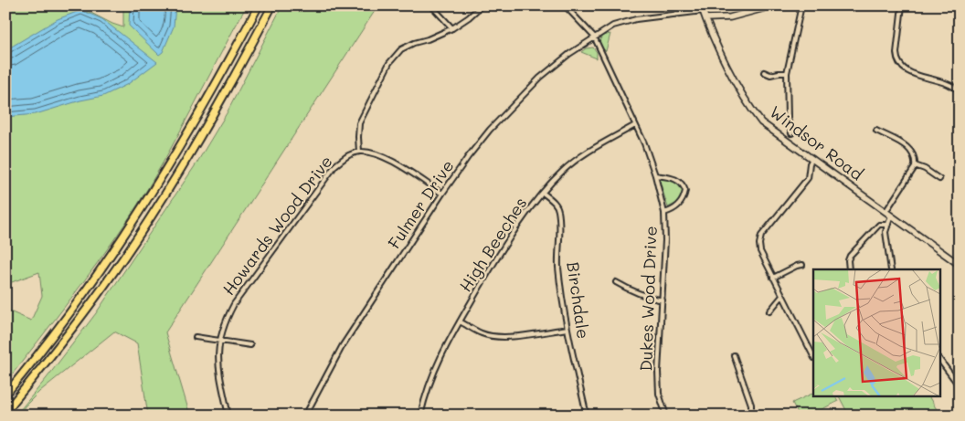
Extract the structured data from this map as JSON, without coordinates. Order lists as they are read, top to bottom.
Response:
{
  "streets": {
    "main road": ["Windsor Road"],
    "street": [
      "Fulmer Drive",
      "Howards Wood Drive",
      "High Beeches",
      "Dukes Wood Drive",
      "Birchdale"
    ]
  },
  "crossings": [
    ["Fulmer Drive", "Dukes Wood Drive"],
    ["High Beeches", "Dukes Wood Drive"],
    ["High Beeches", "Birchdale"]
  ]
}
